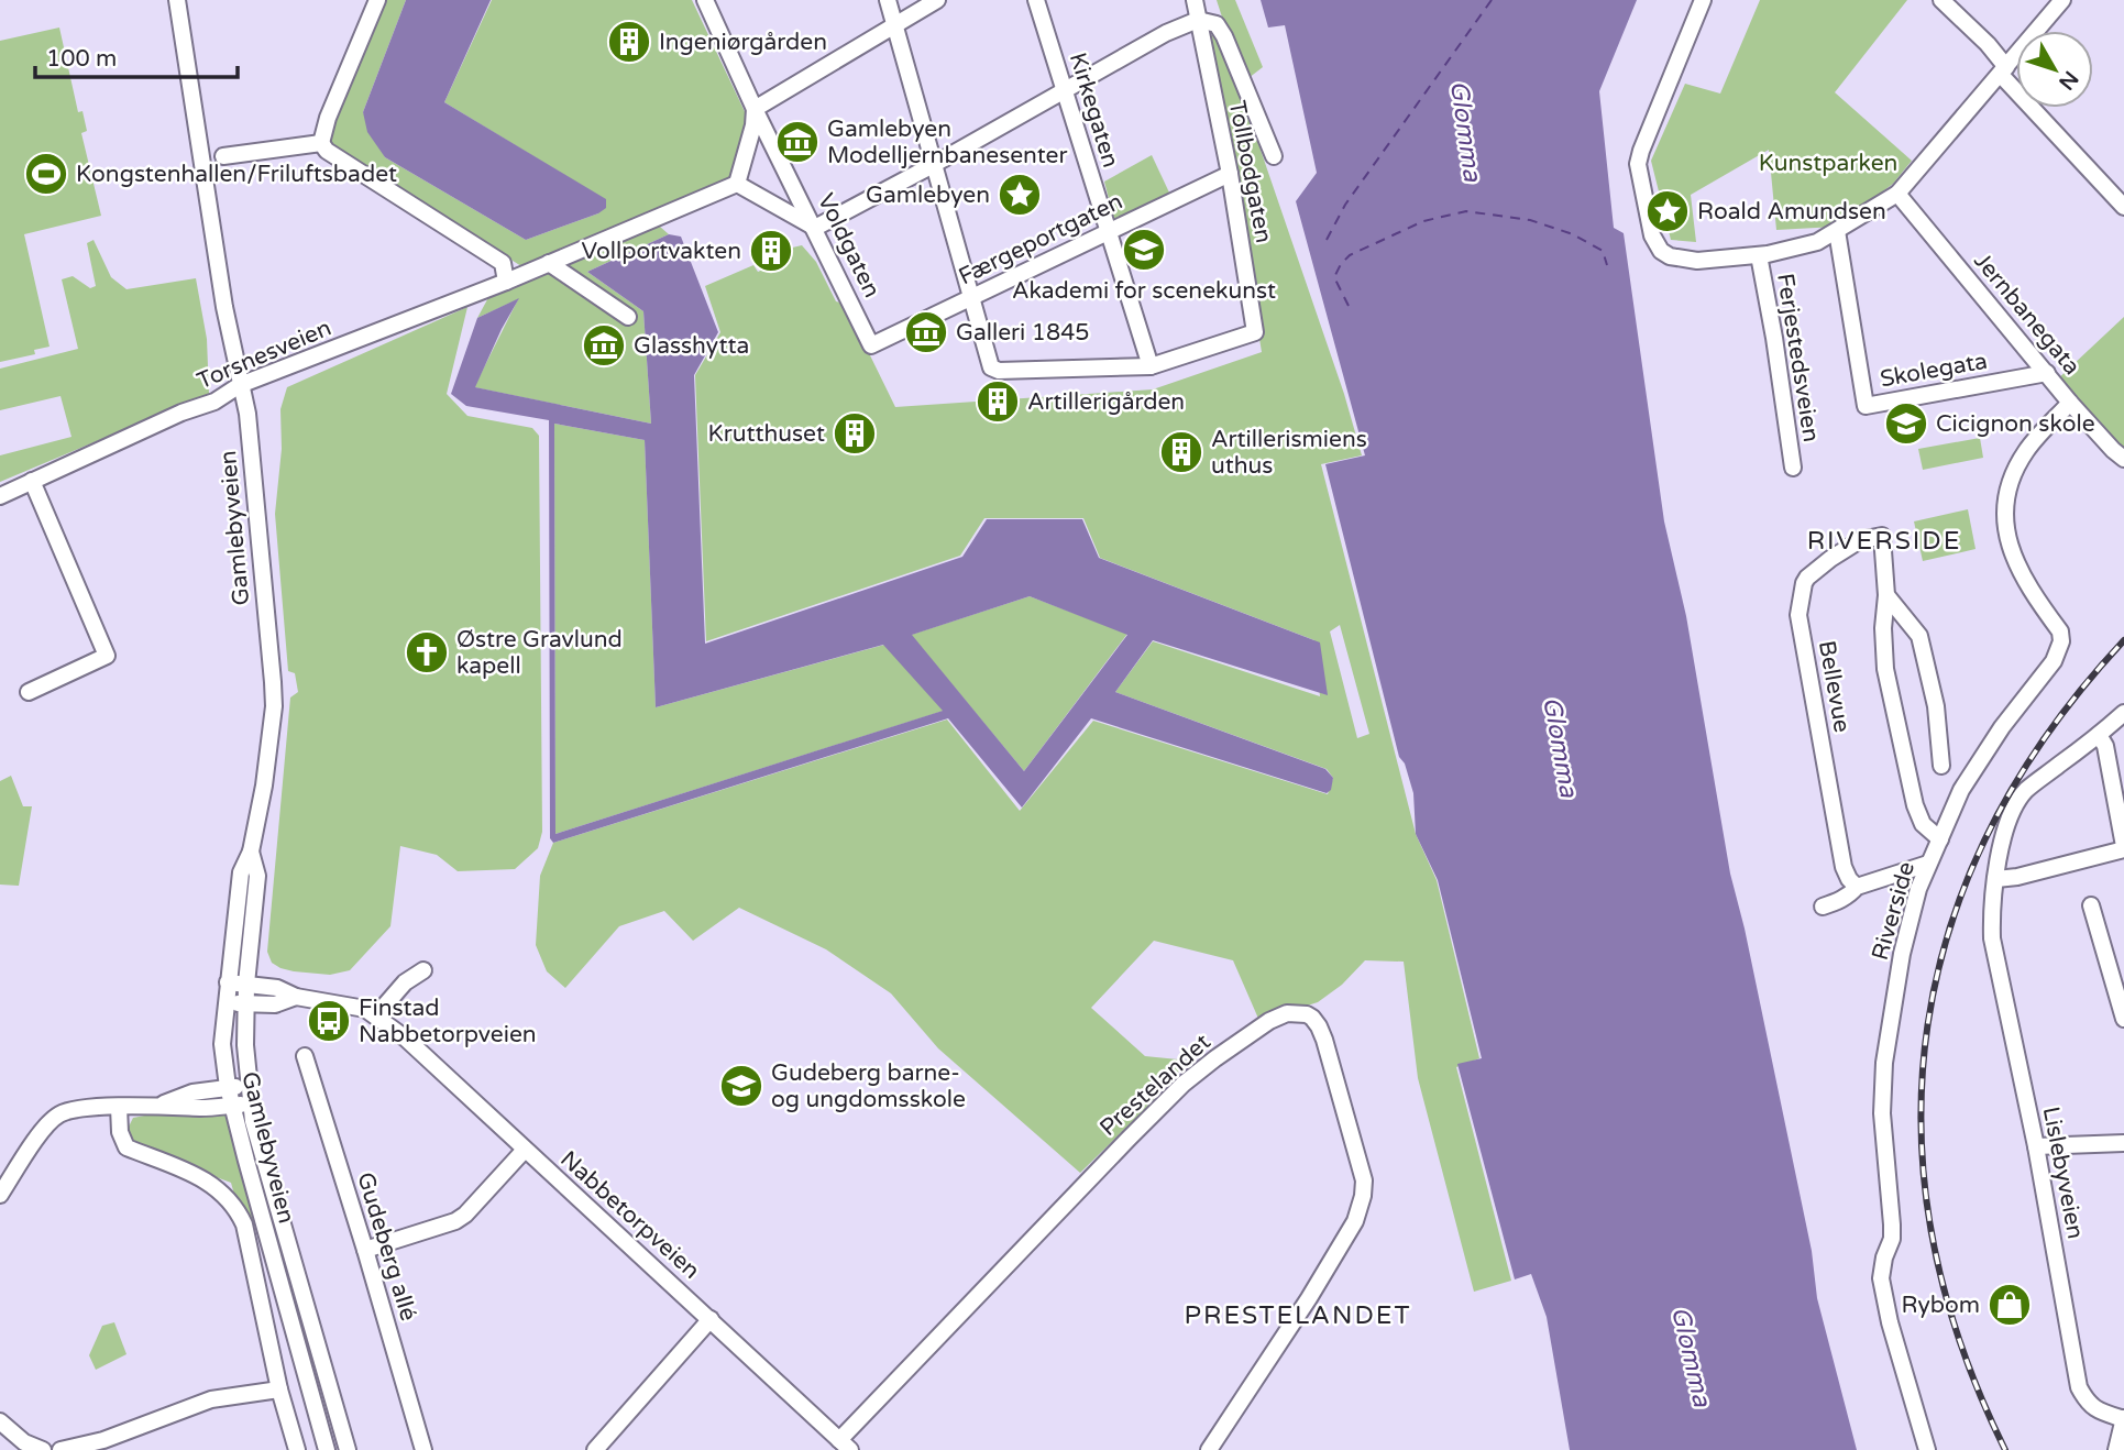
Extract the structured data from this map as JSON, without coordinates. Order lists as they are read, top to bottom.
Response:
{
  "streets": {
    "street": [
      "Kirkegaten",
      "Tollbodgaten",
      "Færgeportgaten",
      "Voldgaten",
      "Jernbanegata",
      "Torsnesveien",
      "Ferjestedsveien",
      "Skolegata",
      "Gamlebyveien",
      "Bellevue",
      "Riverside",
      "Prestelandet",
      "Lislebyveien",
      "Nabbetorpveien",
      "Gudeberg allé"
    ]
  },
  "crossings": [
    ["Kirkegaten", "Tollbodgaten"],
    ["Kirkegaten", "Færgeportgaten"],
    ["Tollbodgaten", "Færgeportgaten"],
    ["Færgeportgaten", "Voldgaten"],
    ["Jernbanegata", "Ferjestedsveien"],
    ["Jernbanegata", "Skolegata"],
    ["Jernbanegata", "Riverside"],
    ["Torsnesveien", "Gamlebyveien"],
    ["Ferjestedsveien", "Skolegata"],
    ["Gamlebyveien", "Nabbetorpveien"],
    ["Prestelandet", "Nabbetorpveien"]
  ],
  "districts": ["RIVERSIDE", "PRESTELANDET"],
  "water": ["Glomma"],
  "parks": ["Kunstparken"],
  "places": {
    "building": [
      "Ingeniørgården",
      "Vollportvakten",
      "Artillerigården",
      "Krutthuset",
      "Artillerismiens uthus"
    ],
    "museum": ["Gamlebyen Modelljernbanesenter", "Galleri 1845", "Glasshytta"],
    "sports": ["Kongstenhallen/Friluftsbadet"],
    "place": ["Gamlebyen", "Roald Amundsen"],
    "school or university": ["Akademi for scenekunst", "Cicignon skole", "Gudeberg barne- og ungdomsskole"],
    "church": ["Østre Gravlund kapell"],
    "bus stop": ["Finstad Nabbetorpveien"],
    "shop": ["Rybom"]
  },
  "scale_bar": "100 m",
  "north": "bottom right"
}
